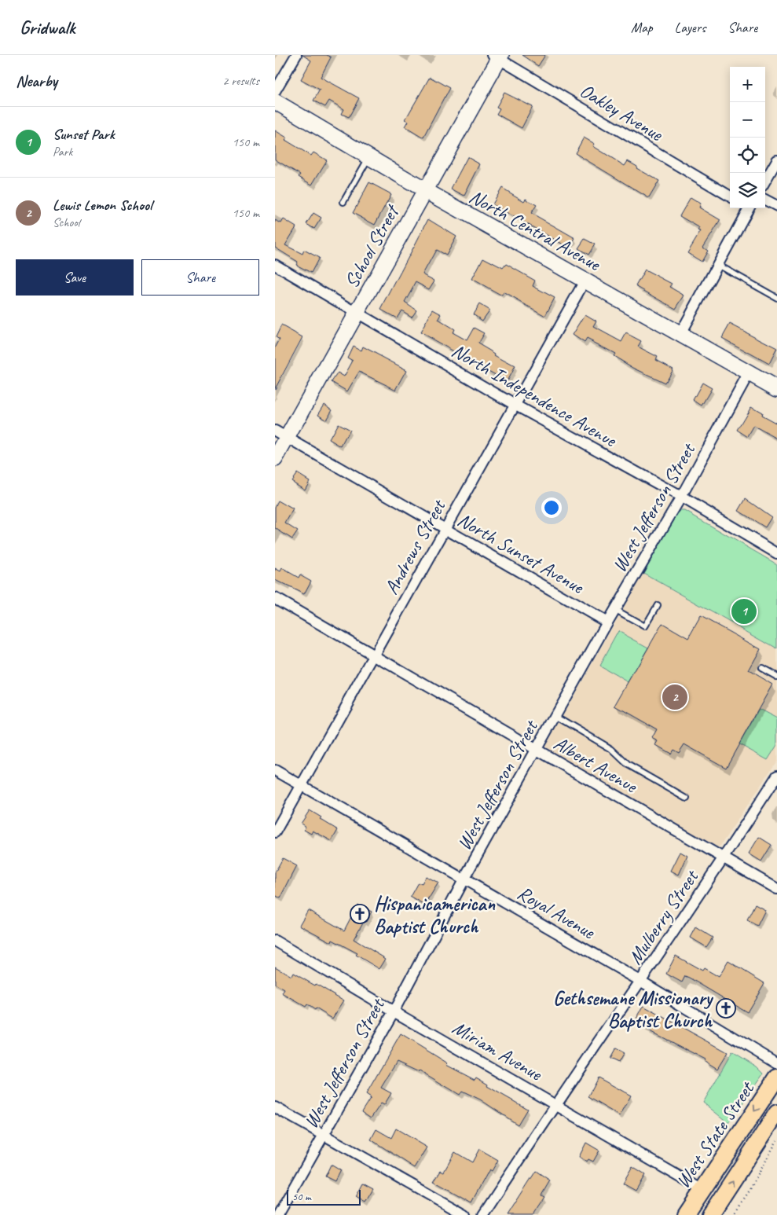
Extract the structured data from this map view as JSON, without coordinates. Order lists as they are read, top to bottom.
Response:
{
  "streets": {
    "main road": ["North Central Avenue", "School Street", "West State Street"],
    "street": [
      "Oakley Avenue",
      "North Independence Avenue",
      "West Jefferson Street",
      "Andrews Street",
      "North Sunset Avenue",
      "Albert Avenue",
      "Royal Avenue",
      "Mulberry Street",
      "Miriam Avenue"
    ]
  },
  "crossings": [
    ["Oakley Avenue", "School Street"],
    ["North Central Avenue", "School Street"],
    ["North Central Avenue", "West Jefferson Street"],
    ["North Central Avenue", "Andrews Street"],
    ["School Street", "North Independence Avenue"],
    ["School Street", "North Sunset Avenue"],
    ["North Independence Avenue", "West Jefferson Street"],
    ["North Independence Avenue", "Andrews Street"],
    ["West Jefferson Street", "North Sunset Avenue"],
    ["West Jefferson Street", "Albert Avenue"],
    ["West Jefferson Street", "Royal Avenue"],
    ["West Jefferson Street", "Miriam Avenue"],
    ["Andrews Street", "North Sunset Avenue"],
    ["Andrews Street", "Albert Avenue"],
    ["Andrews Street", "Royal Avenue"],
    ["Albert Avenue", "Mulberry Street"],
    ["Royal Avenue", "Mulberry Street"],
    ["Mulberry Street", "Miriam Avenue"],
    ["Miriam Avenue", "West State Street"]
  ],
  "places": {
    "church": ["Hispanicamerican Baptist Church", "Gethsemane Missionary Baptist Church"]
  },
  "scale_bar": "50 m",
  "page": {
    "header": "Gridwalk",
    "nav": ["Map", "Layers", "Share"],
    "heading": ["Nearby", "2 results"],
    "map_buttons": ["+", "−"],
    "list": [
      {
        "mark": "1",
        "name": "Sunset Park",
        "note": "Park",
        "value": "150 m"
      },
      {
        "mark": "2",
        "name": "Lewis Lemon School",
        "note": "School",
        "value": "150 m"
      }
    ],
    "buttons": ["Save", "Share"],
    "pins": ["1", "2"],
    "scale": "50 m"
  }
}
